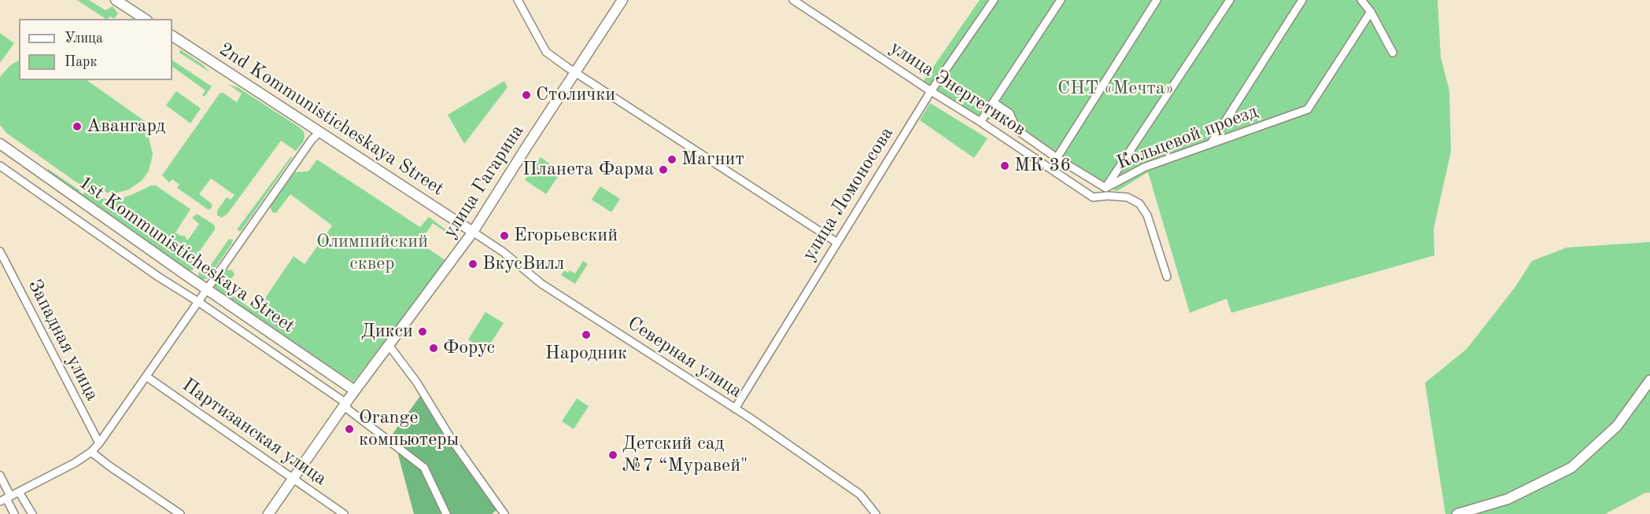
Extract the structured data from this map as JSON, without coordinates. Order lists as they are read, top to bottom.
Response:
{
  "streets": {
    "street": [
      "улица Энергетиков",
      "2nd Kommunisticheskaya Street",
      "Кольцевой проезд",
      "улица Гагарина",
      "улица Ломоносова",
      "1st Kommunisticheskaya Street",
      "Западная улица",
      "Северная улица",
      "Партизанская улица"
    ]
  },
  "crossings": [
    ["улица Энергетиков", "улица Ломоносова"],
    ["2nd Kommunisticheskaya Street", "улица Гагарина"],
    ["2nd Kommunisticheskaya Street", "Северная улица"],
    ["улица Гагарина", "1st Kommunisticheskaya Street"],
    ["улица Гагарина", "Северная улица"],
    ["улица Гагарина", "Партизанская улица"],
    ["улица Ломоносова", "Северная улица"]
  ],
  "parks": ["СНТ «Мечта»", "Олимпийский сквер"],
  "places": [
    "Столички",
    "Авангард",
    "Магнит",
    "МК 36",
    "Планета Фарма",
    "Егорьевский",
    "ВкусВилл",
    "Дикси",
    "Народник",
    "Форус",
    "Orange компьютеры",
    "Детский сад №7 “Муравей\""
  ],
  "legend": ["Улица", "Парк"]
}
